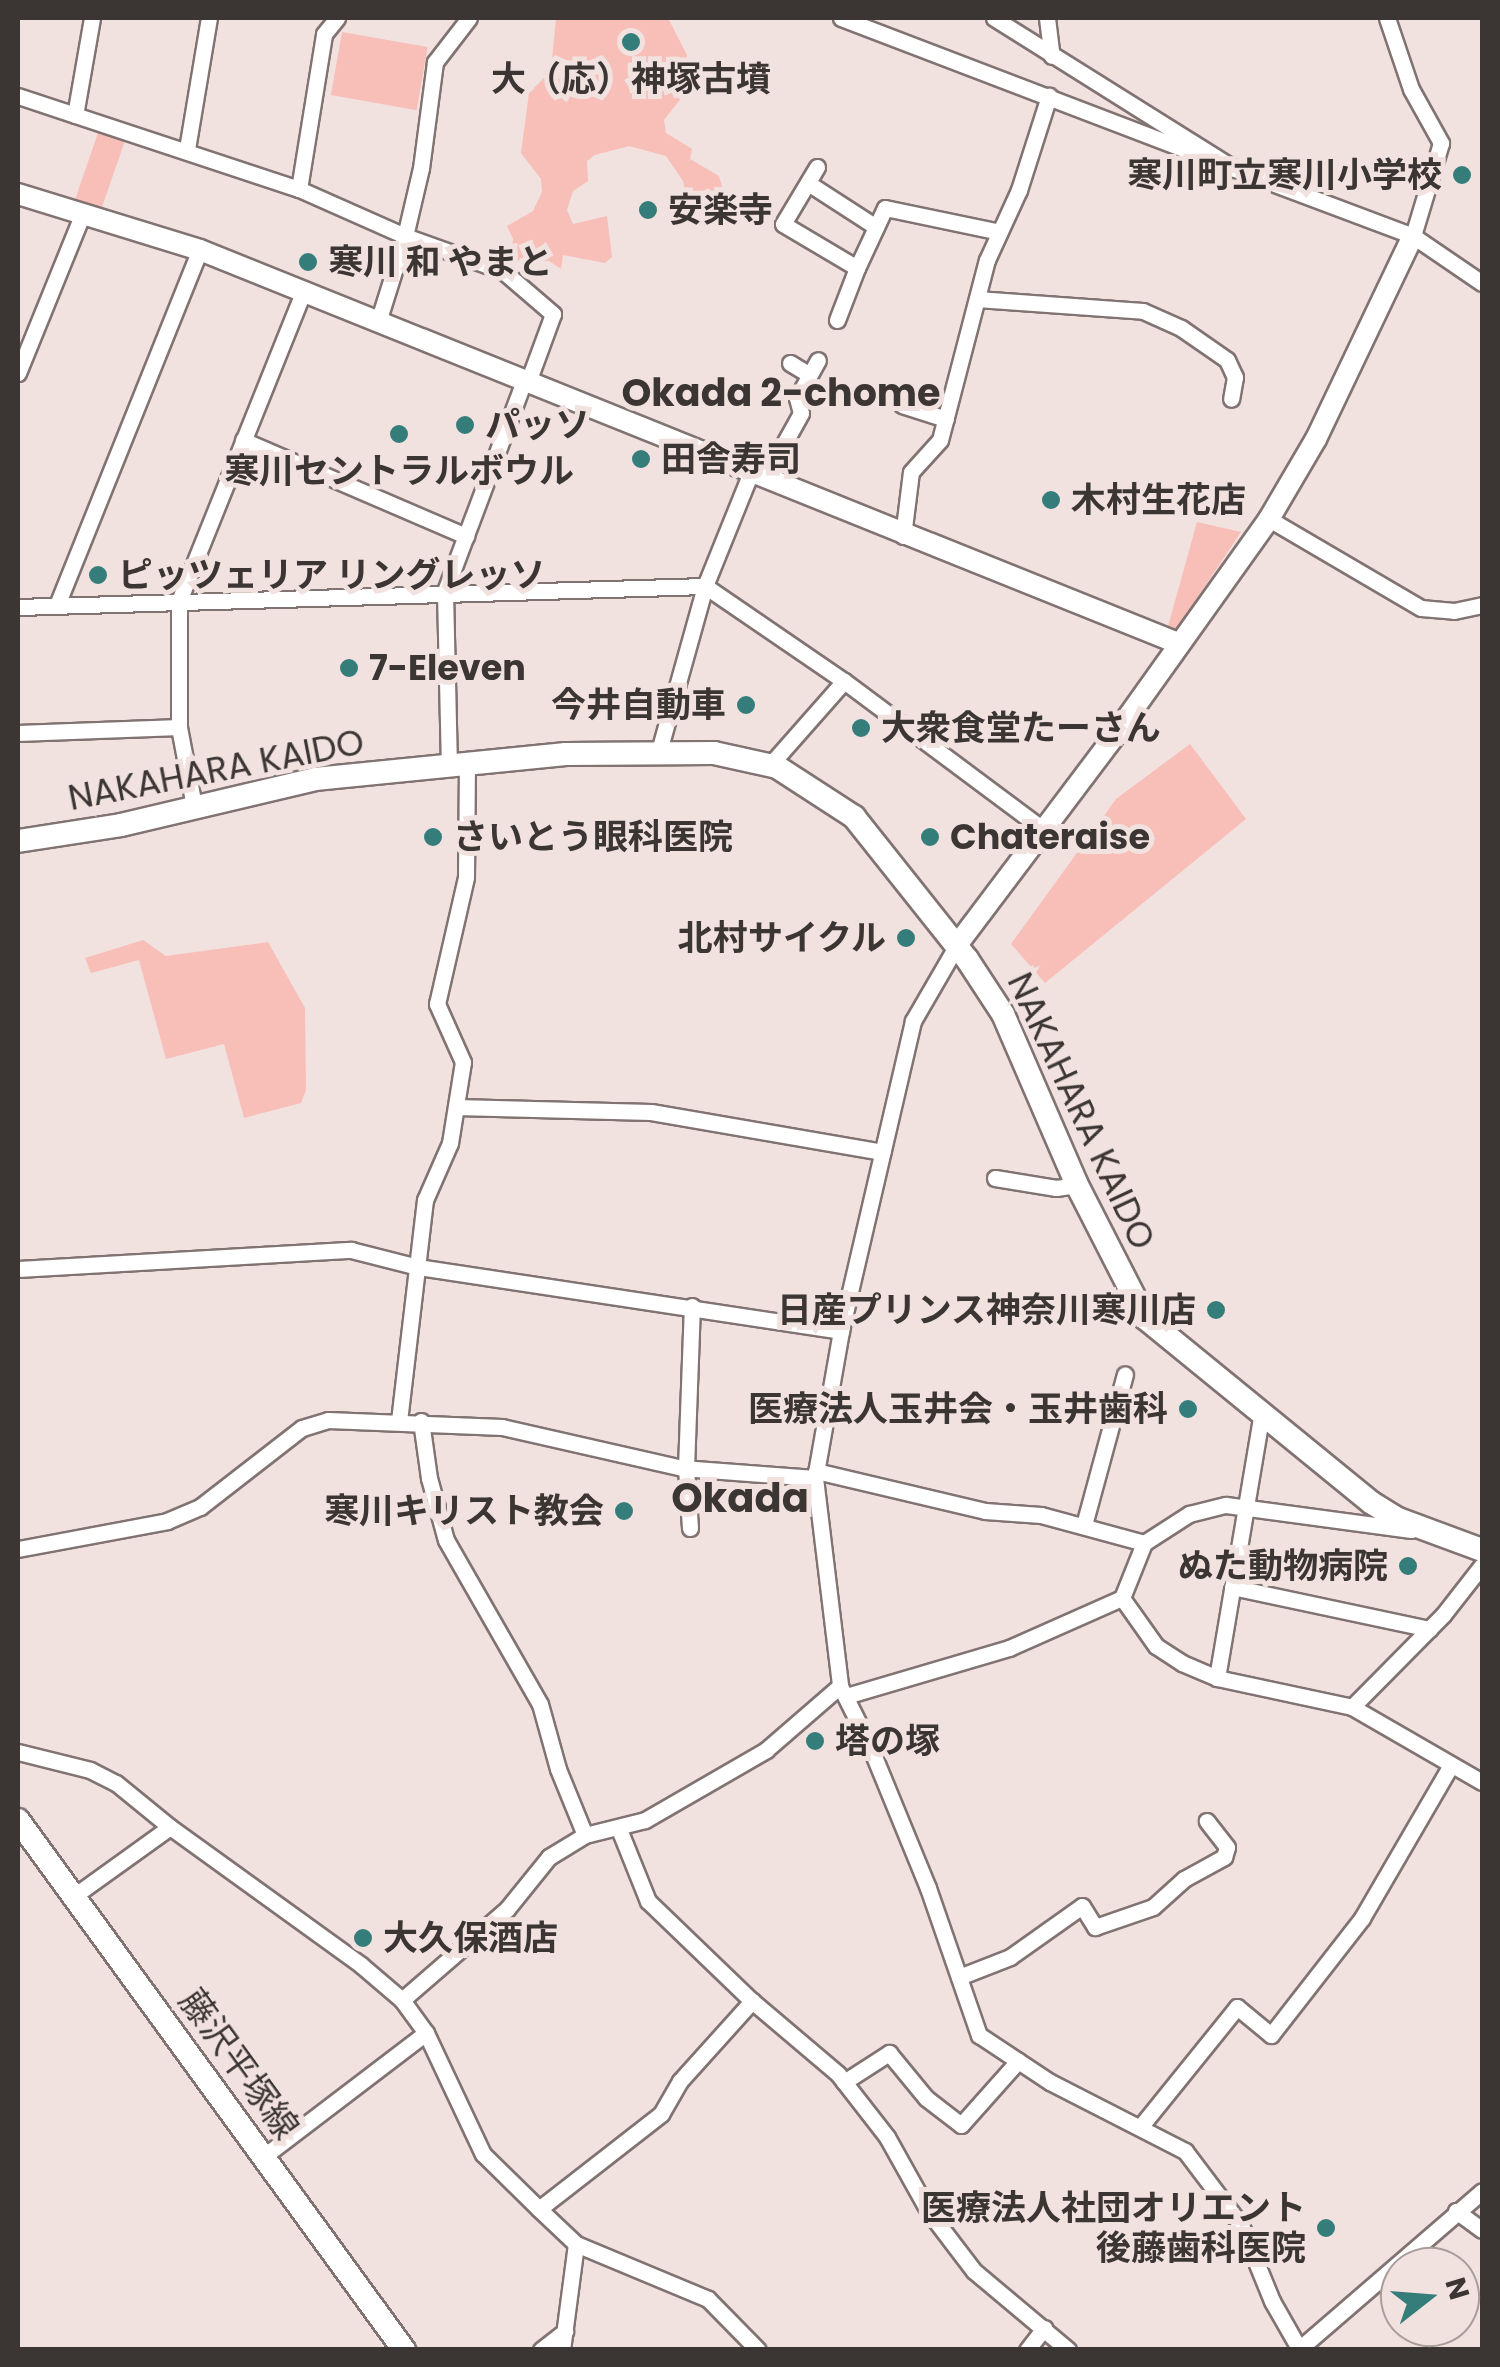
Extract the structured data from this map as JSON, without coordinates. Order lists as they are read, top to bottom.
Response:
{
  "streets": {
    "main road": ["NAKAHARA KAIDO", "藤沢平塚線"]
  },
  "districts": ["Okada 2-chome", "Okada"],
  "places": [
    "大（応）神塚古墳",
    "寒川町立寒川小学校",
    "安楽寺",
    "寒川 和 やまと",
    "パッソ",
    "寒川セントラルボウル",
    "田舎寿司",
    "木村生花店",
    "ピッツェリア リングレッソ",
    "7-Eleven",
    "今井自動車",
    "大衆食堂たーさん",
    "さいとう眼科医院",
    "Chateraise",
    "北村サイクル",
    "日産プリンス神奈川寒川店",
    "医療法人玉井会・玉井歯科",
    "寒川キリスト教会",
    "ぬた動物病院",
    "塔の塚",
    "大久保酒店",
    "医療法人社団オリエント 後藤歯科医院"
  ],
  "north": "right"
}
